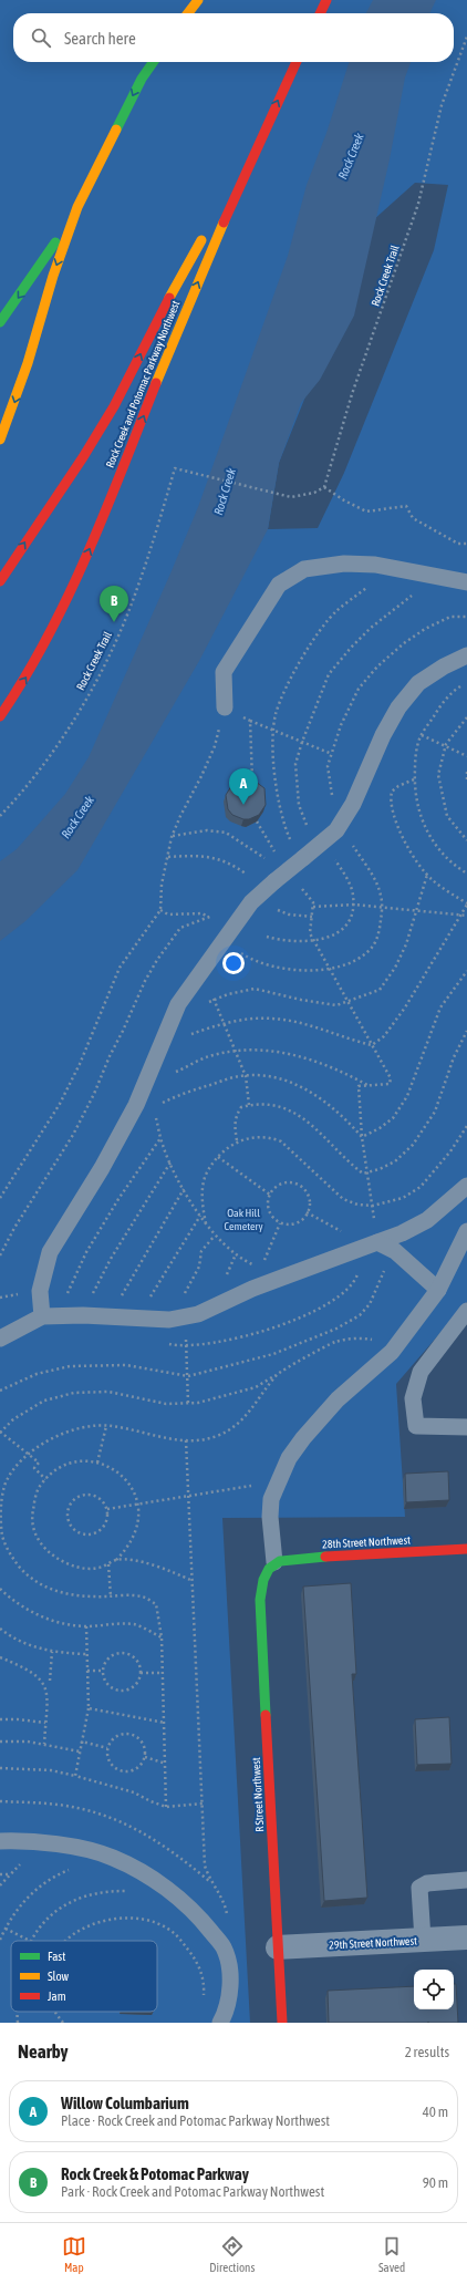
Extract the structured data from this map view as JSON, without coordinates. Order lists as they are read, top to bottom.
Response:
{
  "streets": {
    "main road": ["Rock Creek and Potomac Parkway Northwest", "28th Street Northwest", "R Street Northwest"],
    "street": ["29th Street Northwest"],
    "path": ["Rock Creek Trail"]
  },
  "crossings": [
    ["28th Street Northwest", "R Street Northwest"],
    ["R Street Northwest", "29th Street Northwest"]
  ],
  "water": ["Rock Creek"],
  "parks": ["Oak Hill Cemetery"],
  "legend": ["Fast", "Slow", "Jam"],
  "page": {
    "search": "Search here",
    "pins": ["B", "A"],
    "heading": ["Nearby", "2 results"],
    "list": [
      {
        "mark": "A",
        "name": "Willow Columbarium",
        "note": "Place · Rock Creek and Potomac Parkway Northwest",
        "value": "40 m"
      },
      {
        "mark": "B",
        "name": "Rock Creek & Potomac Parkway",
        "note": "Park · Rock Creek and Potomac Parkway Northwest",
        "value": "90 m"
      }
    ],
    "nav": ["Map", "Directions", "Saved"]
  }
}
